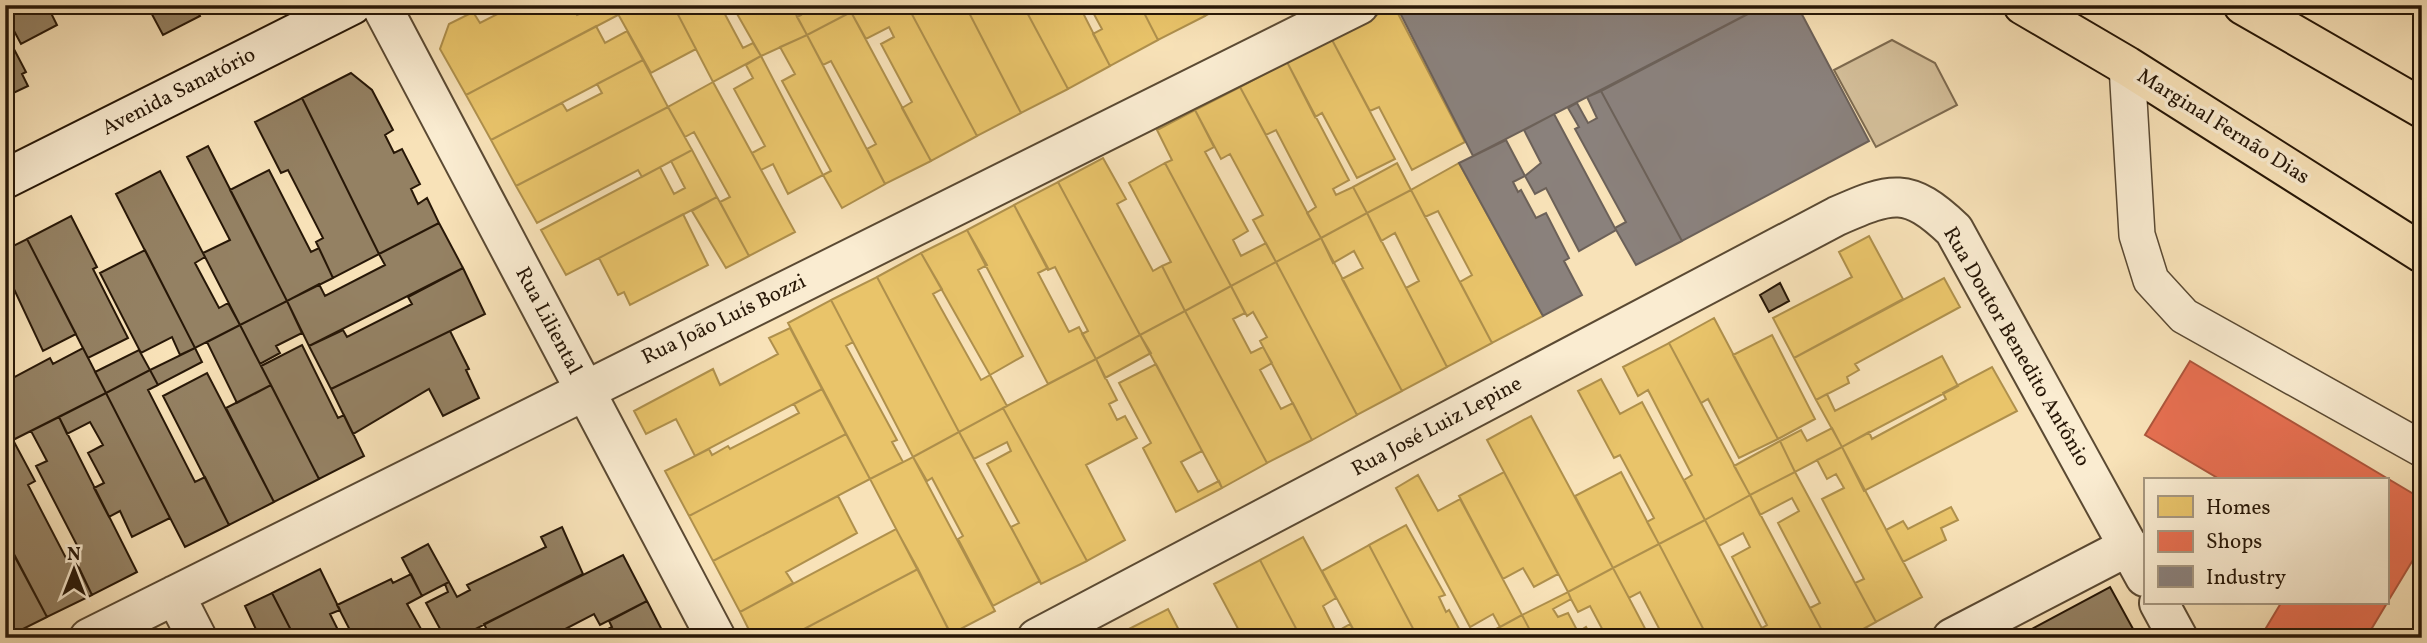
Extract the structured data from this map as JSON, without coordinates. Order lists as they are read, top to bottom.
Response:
{
  "streets": {
    "highway": ["Marginal Fernão Dias"],
    "street": [
      "Avenida Sanatório",
      "Rua João Luís Bozzi",
      "Rua Liliental",
      "Rua Doutor Benedito Antônio",
      "Rua José Luiz Lepine"
    ]
  },
  "crossings": [
    ["Rua João Luís Bozzi", "Rua Liliental"],
    ["Rua Doutor Benedito Antônio", "Rua José Luiz Lepine"]
  ],
  "legend": ["Homes", "Shops", "Industry"],
  "north": "top"
}
